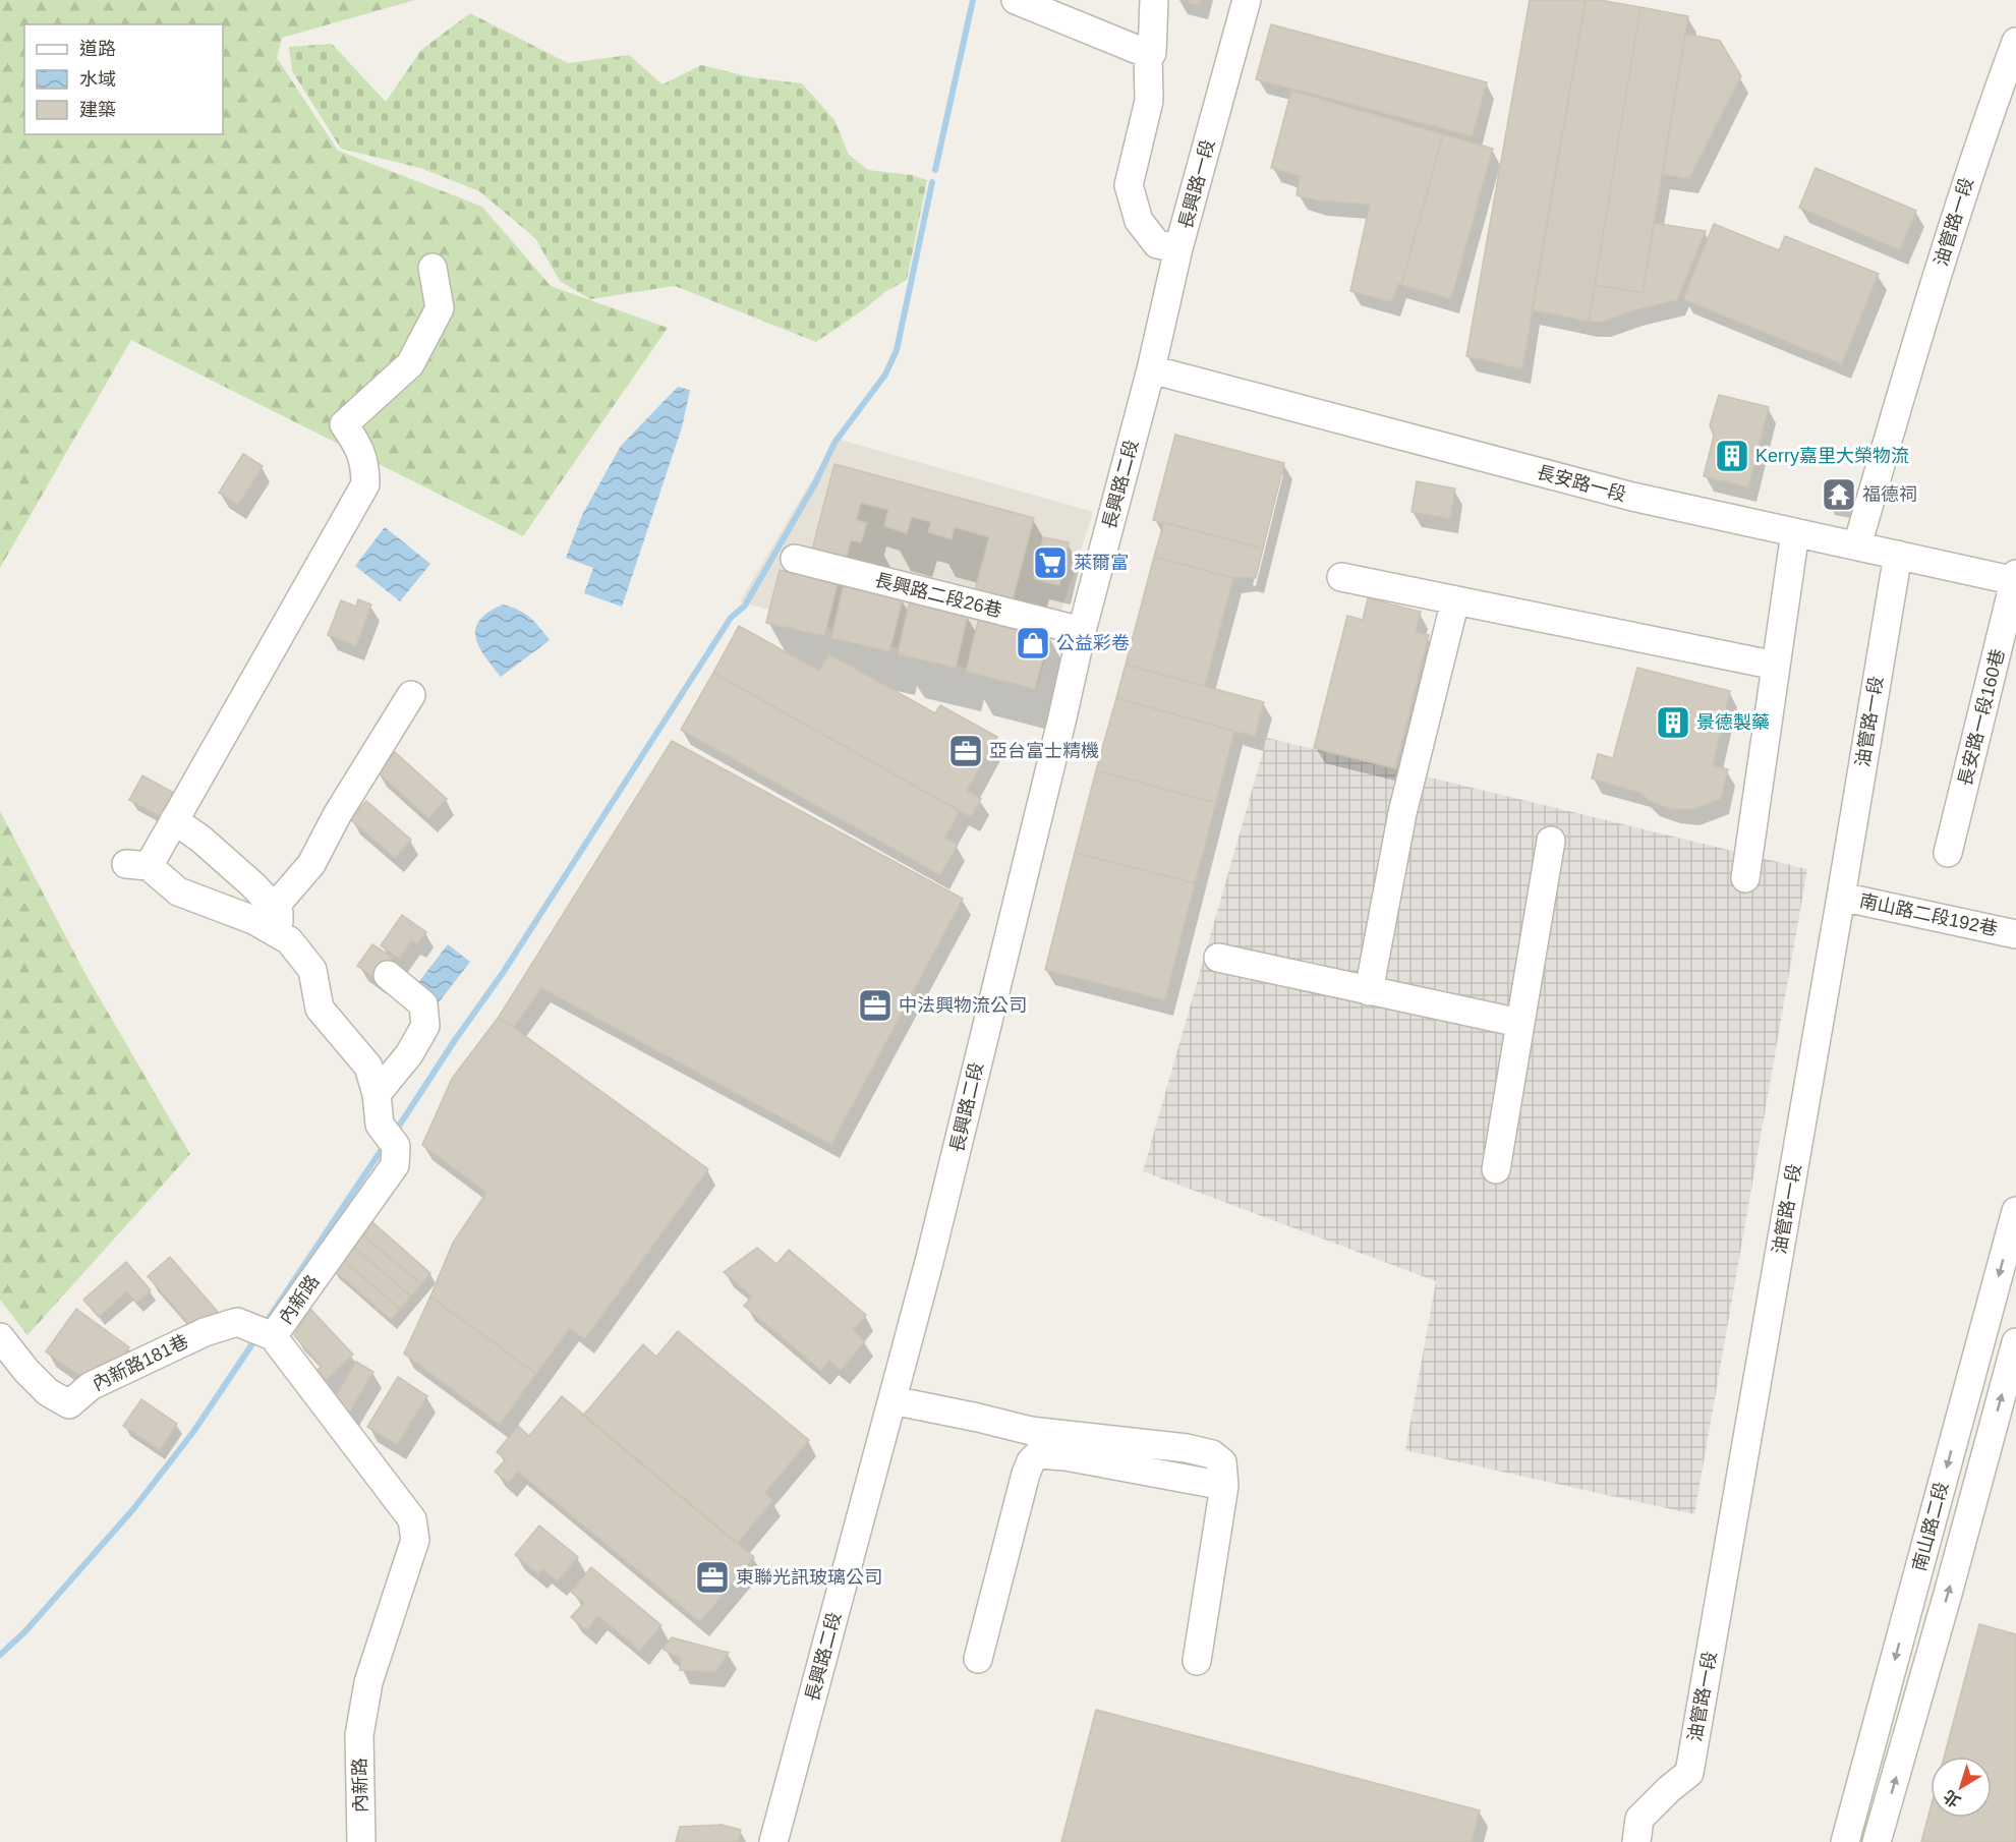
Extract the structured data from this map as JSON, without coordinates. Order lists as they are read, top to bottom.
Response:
{
  "streets": {
    "street": [
      "長興路一段",
      "油管路一段",
      "長安路一段",
      "長興路二段",
      "長興路二段26巷",
      "長安路一段160巷",
      "南山路二段192巷",
      "內新路",
      "內新路181巷",
      "南山路二段"
    ]
  },
  "crossings": [
    ["長興路一段", "長安路一段"],
    ["長興路一段", "長興路二段"],
    ["油管路一段", "長安路一段"],
    ["油管路一段", "南山路二段192巷"],
    ["長安路一段", "長興路二段"],
    ["長安路一段", "長安路一段160巷"],
    ["長興路二段", "長興路二段26巷"],
    ["內新路", "內新路181巷"]
  ],
  "places": {
    "building": ["Kerry嘉里大榮物流", "景德製藥"],
    "temple": ["福德祠"],
    "supermarket": ["萊爾富"],
    "shop": ["公益彩卷"],
    "office": ["亞台富士精機", "中法興物流公司", "東聯光訊玻璃公司"]
  },
  "legend": ["道路", "水域", "建築"],
  "north": "bottom left"
}
